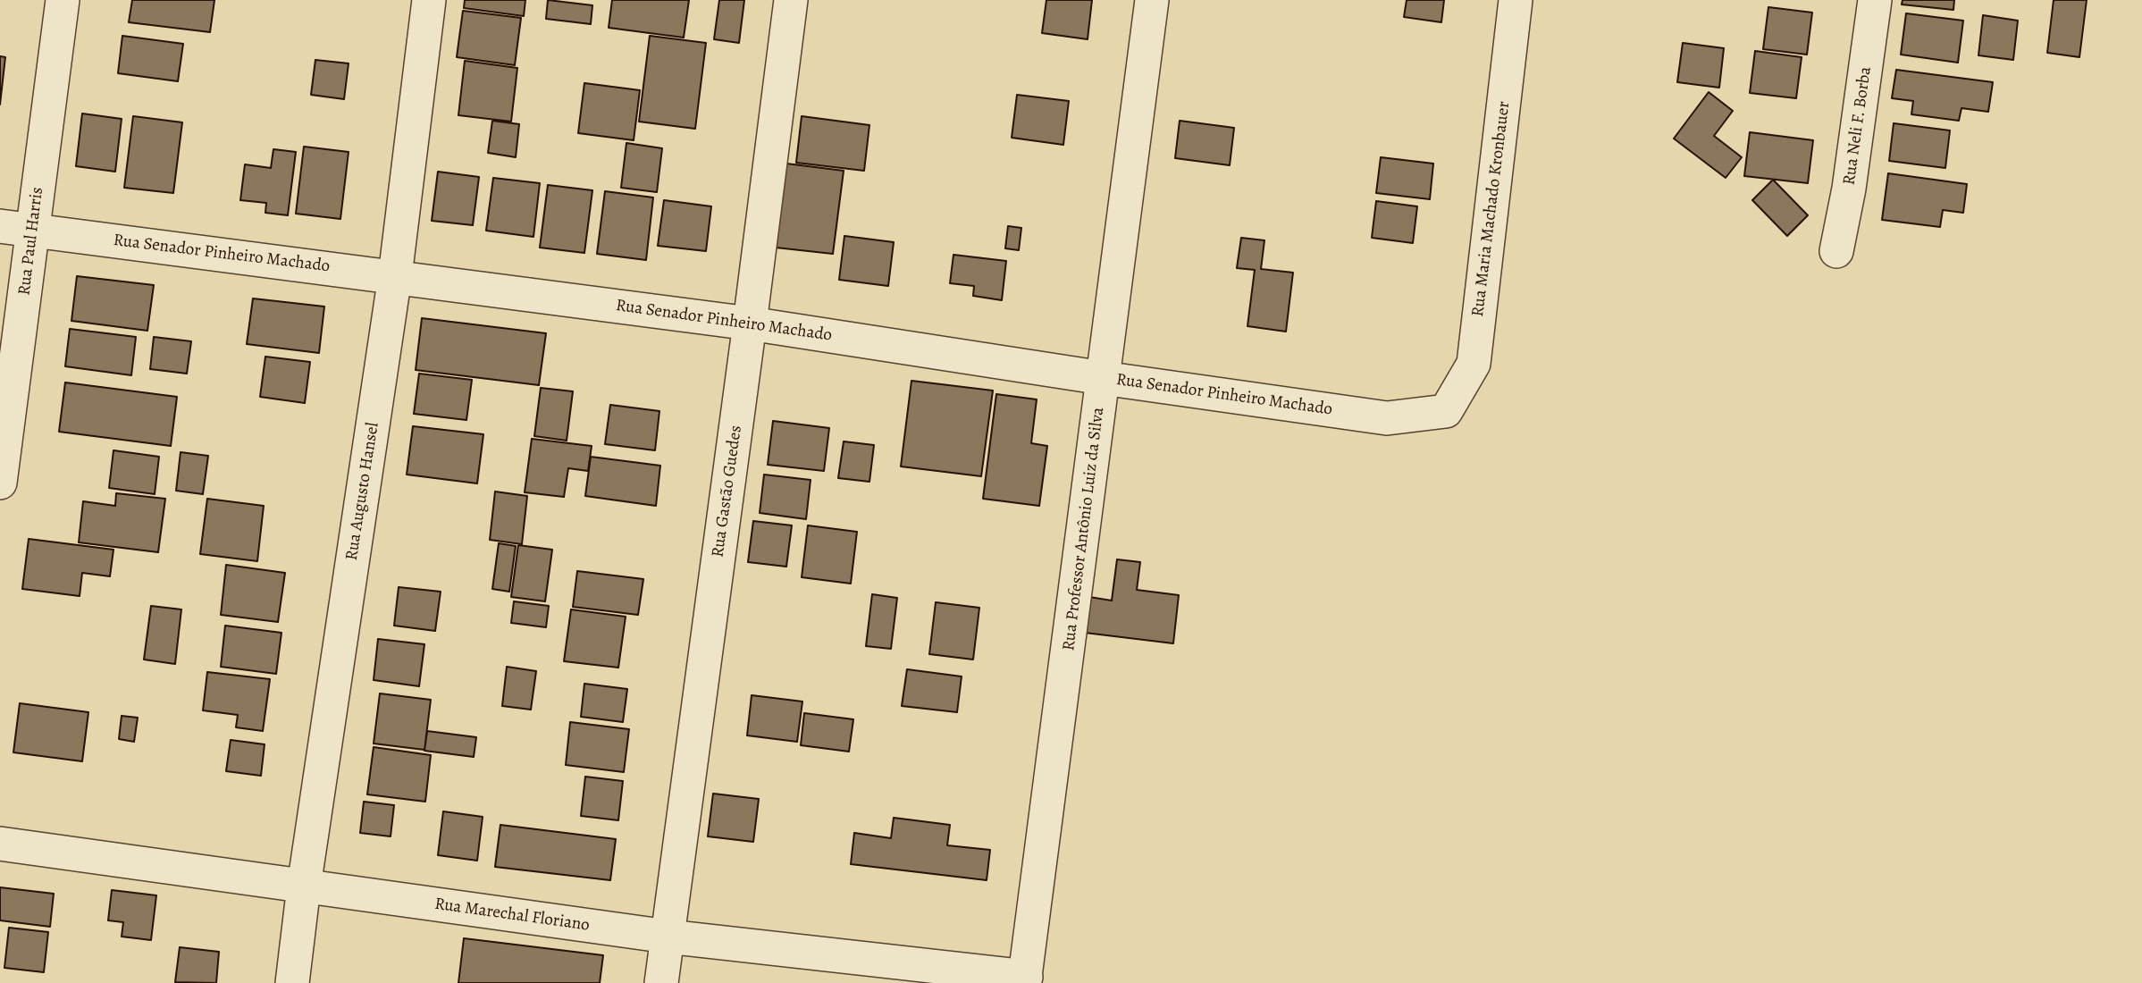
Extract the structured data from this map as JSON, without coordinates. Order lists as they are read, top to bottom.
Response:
{
  "streets": {
    "street": [
      "Rua Neli F. Borba",
      "Rua Maria Machado Kronbauer",
      "Rua Paul Harris",
      "Rua Senador Pinheiro Machado",
      "Rua Augusto Hansel",
      "Rua Gastão Guedes",
      "Rua Professor Antônio Luiz da Silva",
      "Rua Marechal Floriano"
    ]
  },
  "crossings": [
    ["Rua Maria Machado Kronbauer", "Rua Senador Pinheiro Machado"],
    ["Rua Paul Harris", "Rua Senador Pinheiro Machado"],
    ["Rua Senador Pinheiro Machado", "Rua Augusto Hansel"],
    ["Rua Senador Pinheiro Machado", "Rua Gastão Guedes"],
    ["Rua Senador Pinheiro Machado", "Rua Professor Antônio Luiz da Silva"],
    ["Rua Augusto Hansel", "Rua Marechal Floriano"],
    ["Rua Gastão Guedes", "Rua Marechal Floriano"],
    ["Rua Professor Antônio Luiz da Silva", "Rua Marechal Floriano"]
  ]
}
